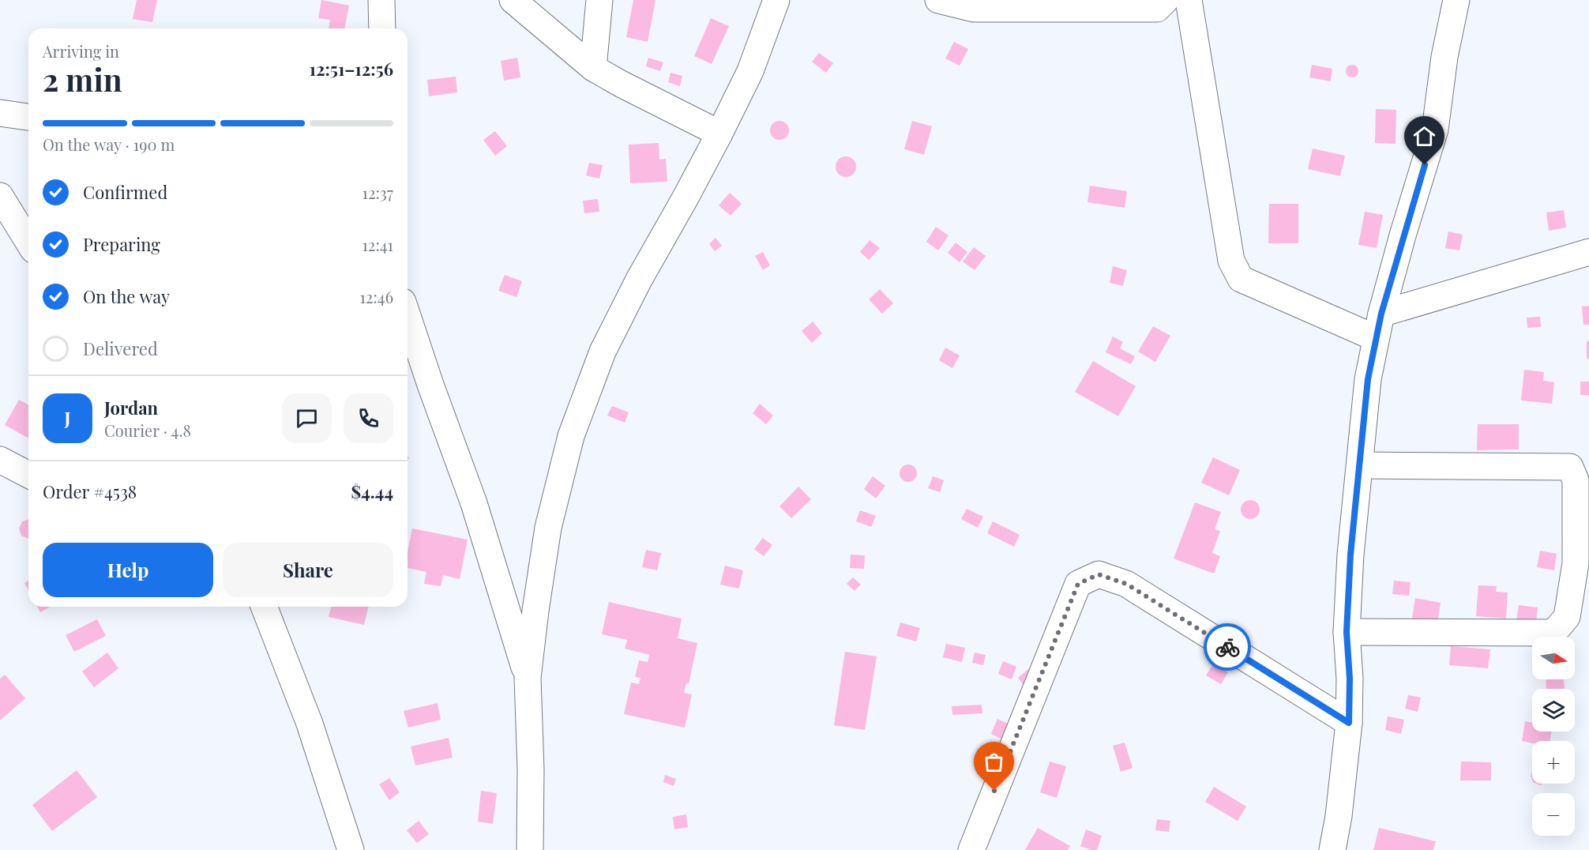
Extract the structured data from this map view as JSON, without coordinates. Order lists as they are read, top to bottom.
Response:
{
  "north": "right",
  "page": {
    "heading": ["2 min", "Arriving in", "12:51–12:56"],
    "panel": [
      "Jordan",
      "Courier · 4.8",
      "Order #4538",
      "$4.44"
    ],
    "bar": "On the way · 190 m",
    "list": [
      ["Confirmed", "12:37"],
      ["Preparing", "12:41"],
      ["On the way", "12:46"],
      "Delivered"
    ],
    "round": "J",
    "buttons": ["Help", "Share"],
    "map_buttons": ["+", "−"]
  }
}
